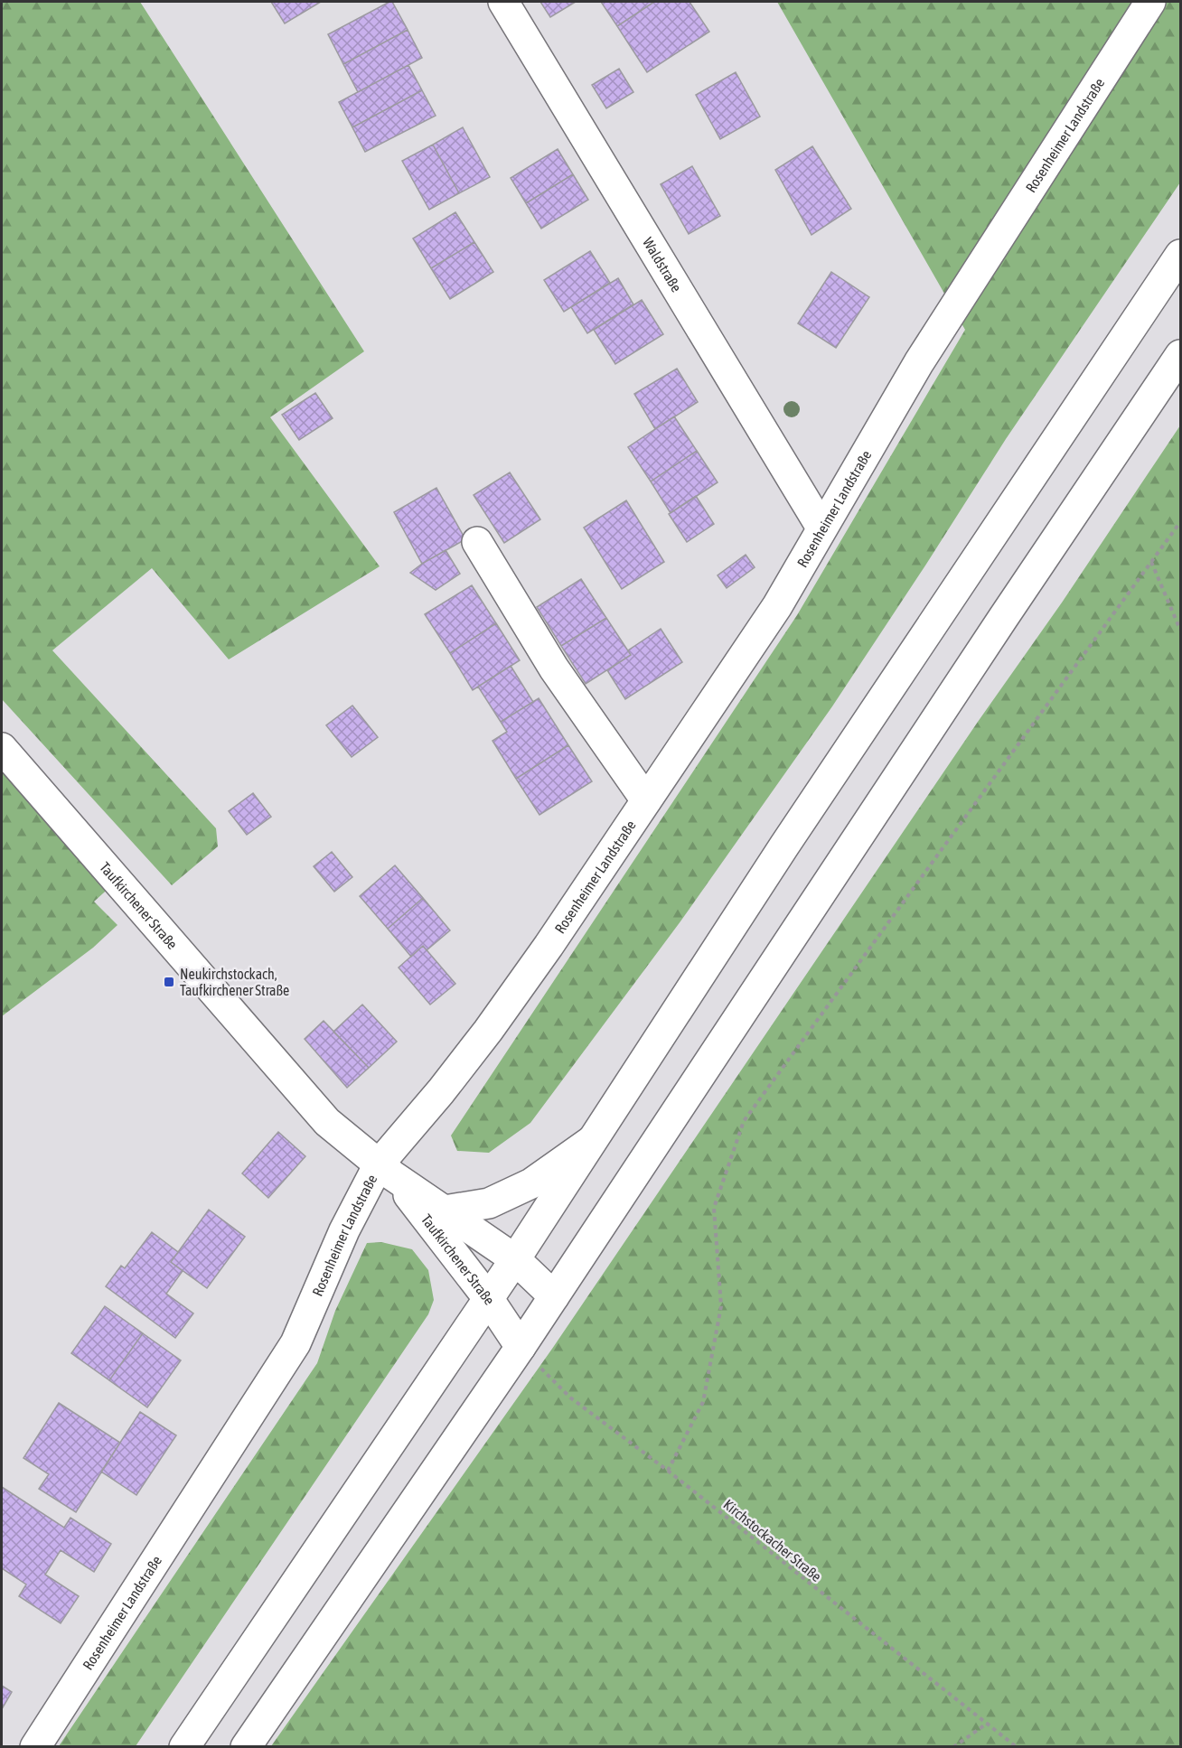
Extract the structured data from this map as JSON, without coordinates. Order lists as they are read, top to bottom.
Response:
{
  "streets": {
    "street": ["Rosenheimer Landstraße", "Waldstraße", "Taufkirchener Straße"],
    "path": ["Kirchstockacher Straße"]
  },
  "crossings": [
    ["Rosenheimer Landstraße", "Waldstraße"],
    ["Rosenheimer Landstraße", "Taufkirchener Straße"],
    ["Taufkirchener Straße", "Kirchstockacher Straße"]
  ],
  "places": {
    "transit": ["Neukirchstockach, Taufkirchener Straße"]
  }
}
